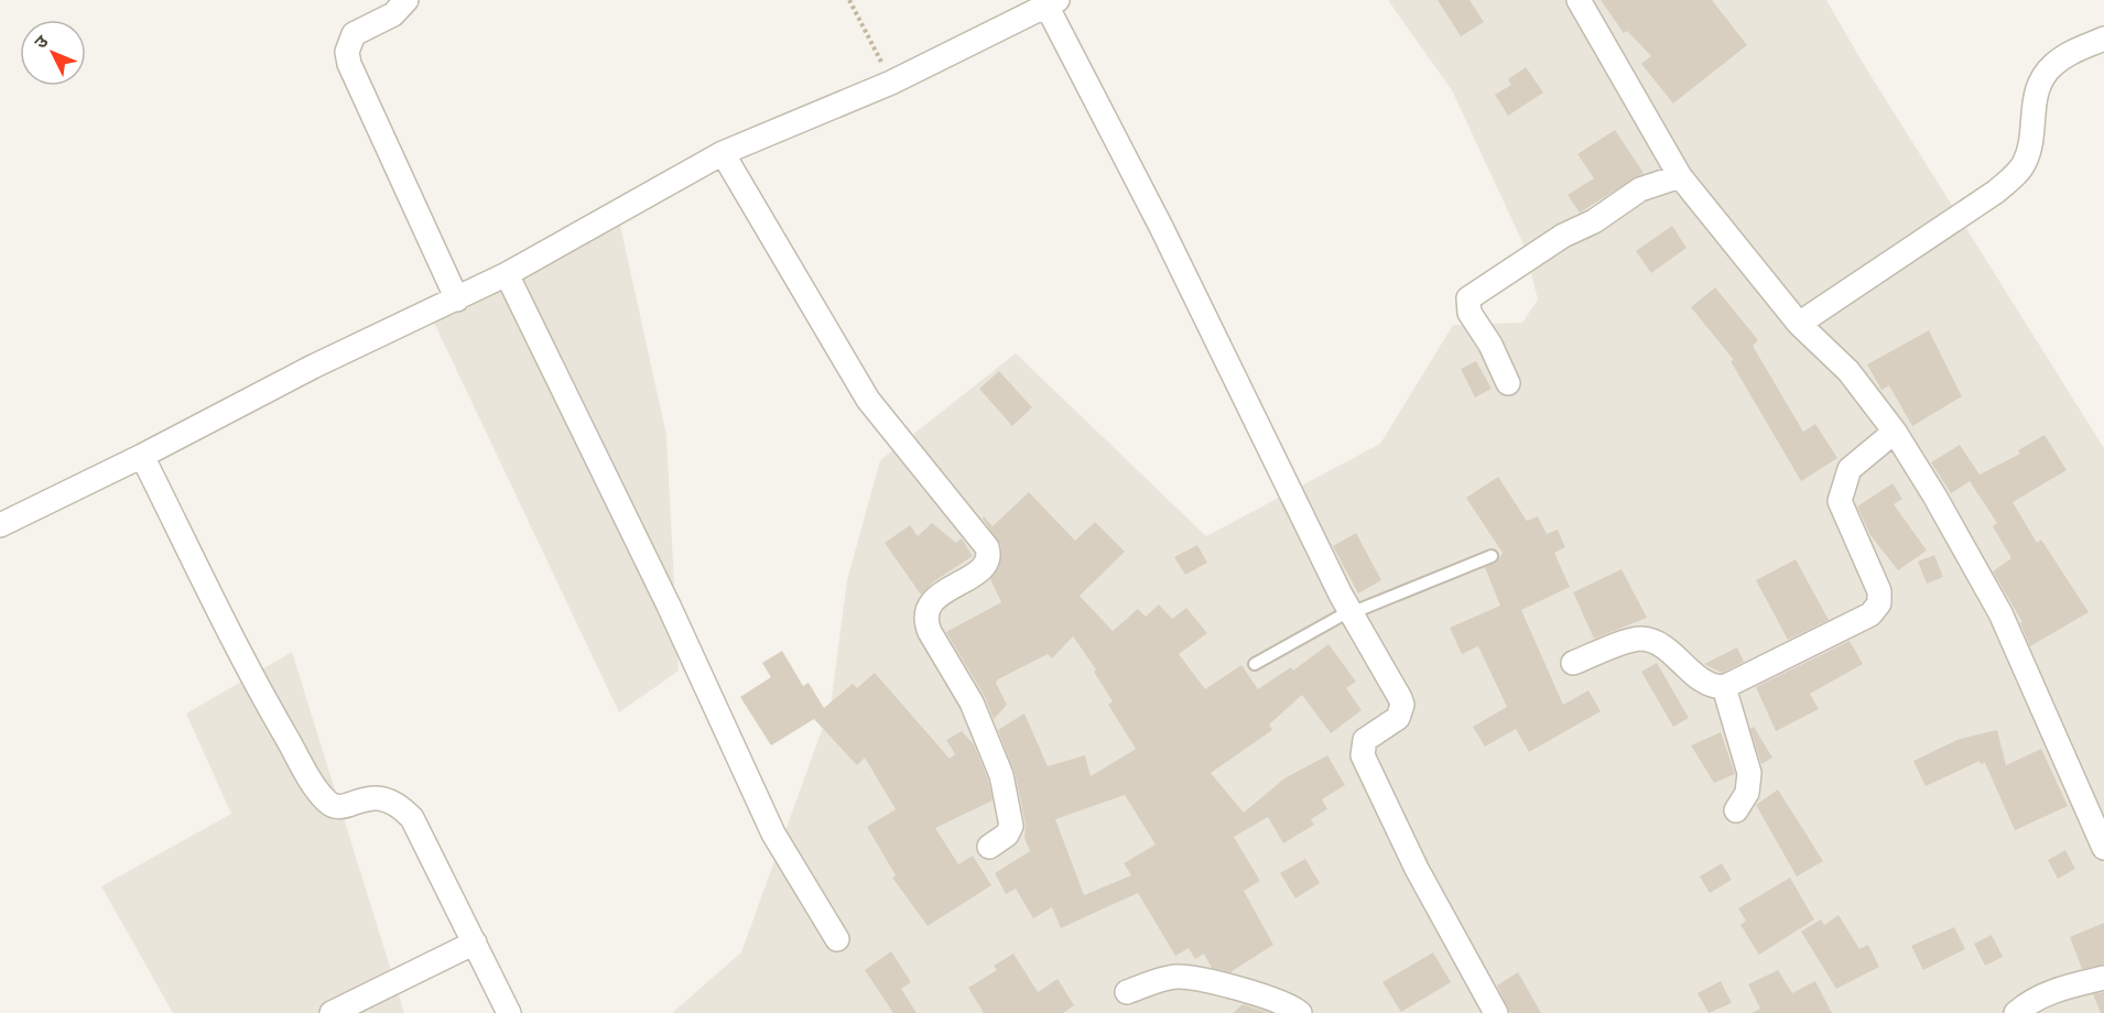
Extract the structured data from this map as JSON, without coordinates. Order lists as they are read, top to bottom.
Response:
{
  "north": "top left"
}
